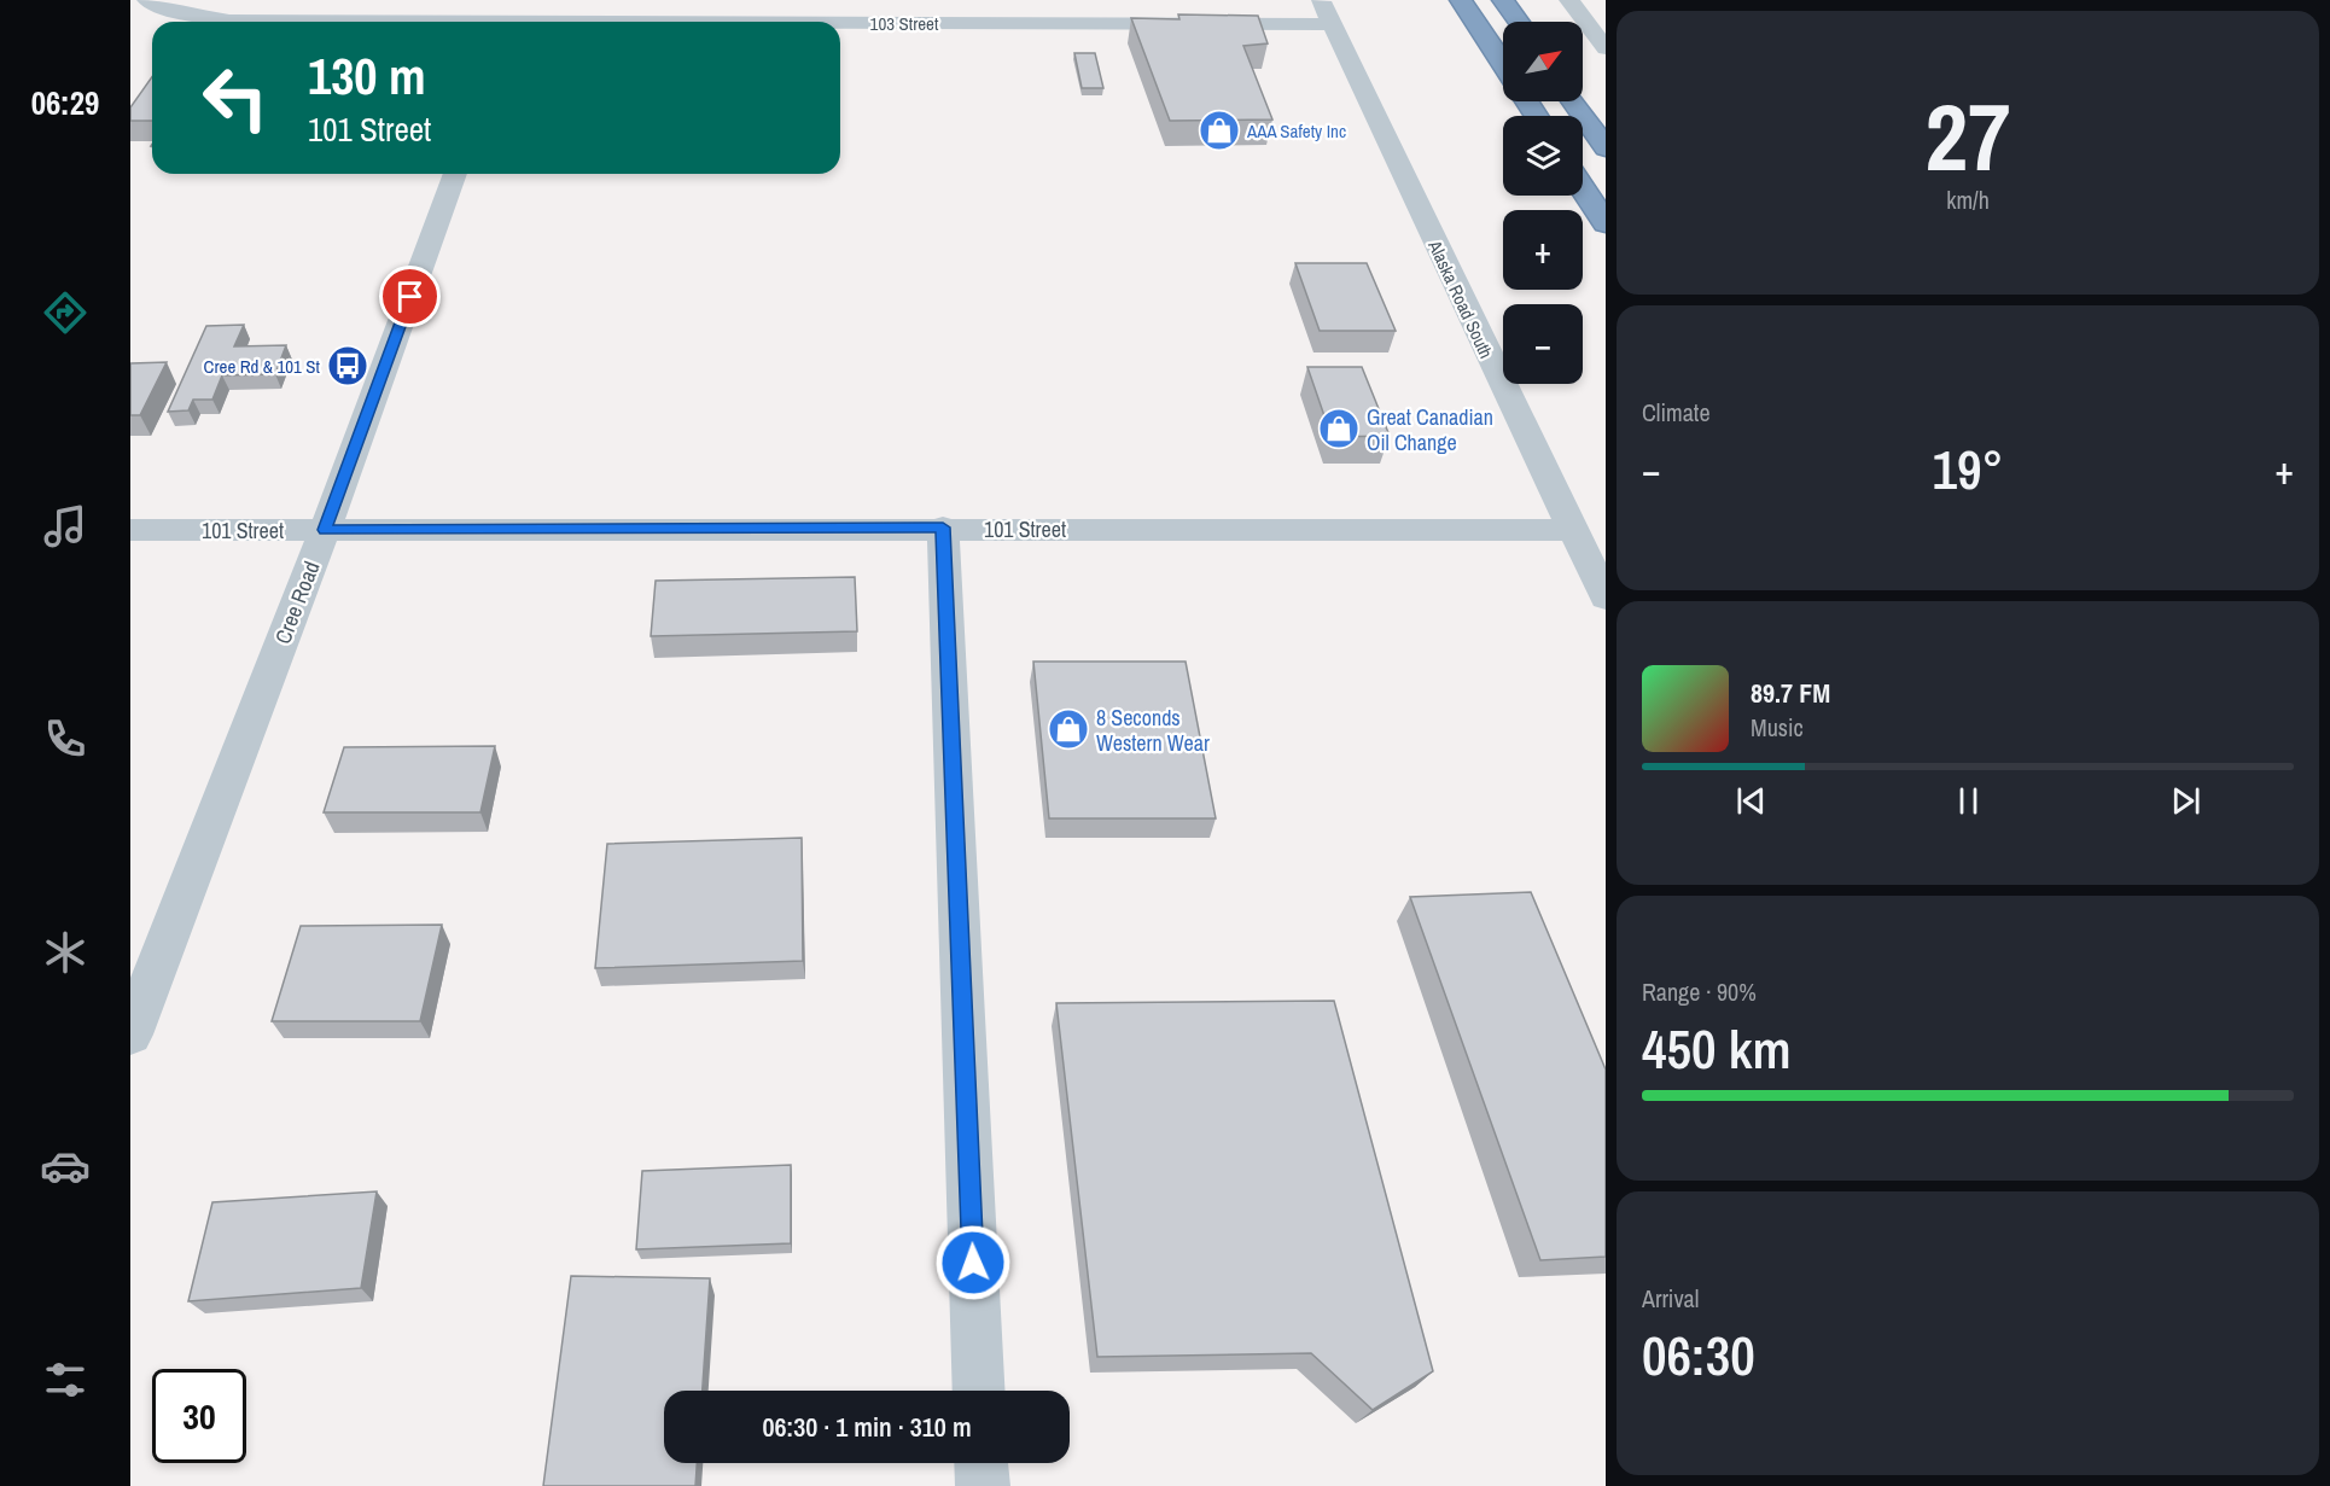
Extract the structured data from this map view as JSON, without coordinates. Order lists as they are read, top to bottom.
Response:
{
  "streets": {
    "street": [
      "103 Street",
      "Alaska Road South",
      "101 Street",
      "Cree Road"
    ]
  },
  "crossings": [
    ["103 Street", "Alaska Road South"],
    ["Alaska Road South", "101 Street"],
    ["101 Street", "Cree Road"]
  ],
  "places": {
    "shop": ["AAA Safety Inc", "Great Canadian Oil Change", "8 Seconds Western Wear"],
    "bus stop": ["Cree Rd & 101 St"]
  },
  "north": "top right",
  "page": {
    "tabs": "06:29",
    "tile": [
      ["27", "km/h"],
      "Climate",
      ["Range · 90%", "450 km"],
      ["Arrival", "06:30"]
    ],
    "map_buttons": ["+", "−"],
    "turn": ["130 m", "101 Street"],
    "heat": ["−", "19°", "+"],
    "song": ["89.7 FM", "Music"],
    "limit": "30",
    "trip": "06:30 · 1 min · 310 m"
  }
}
